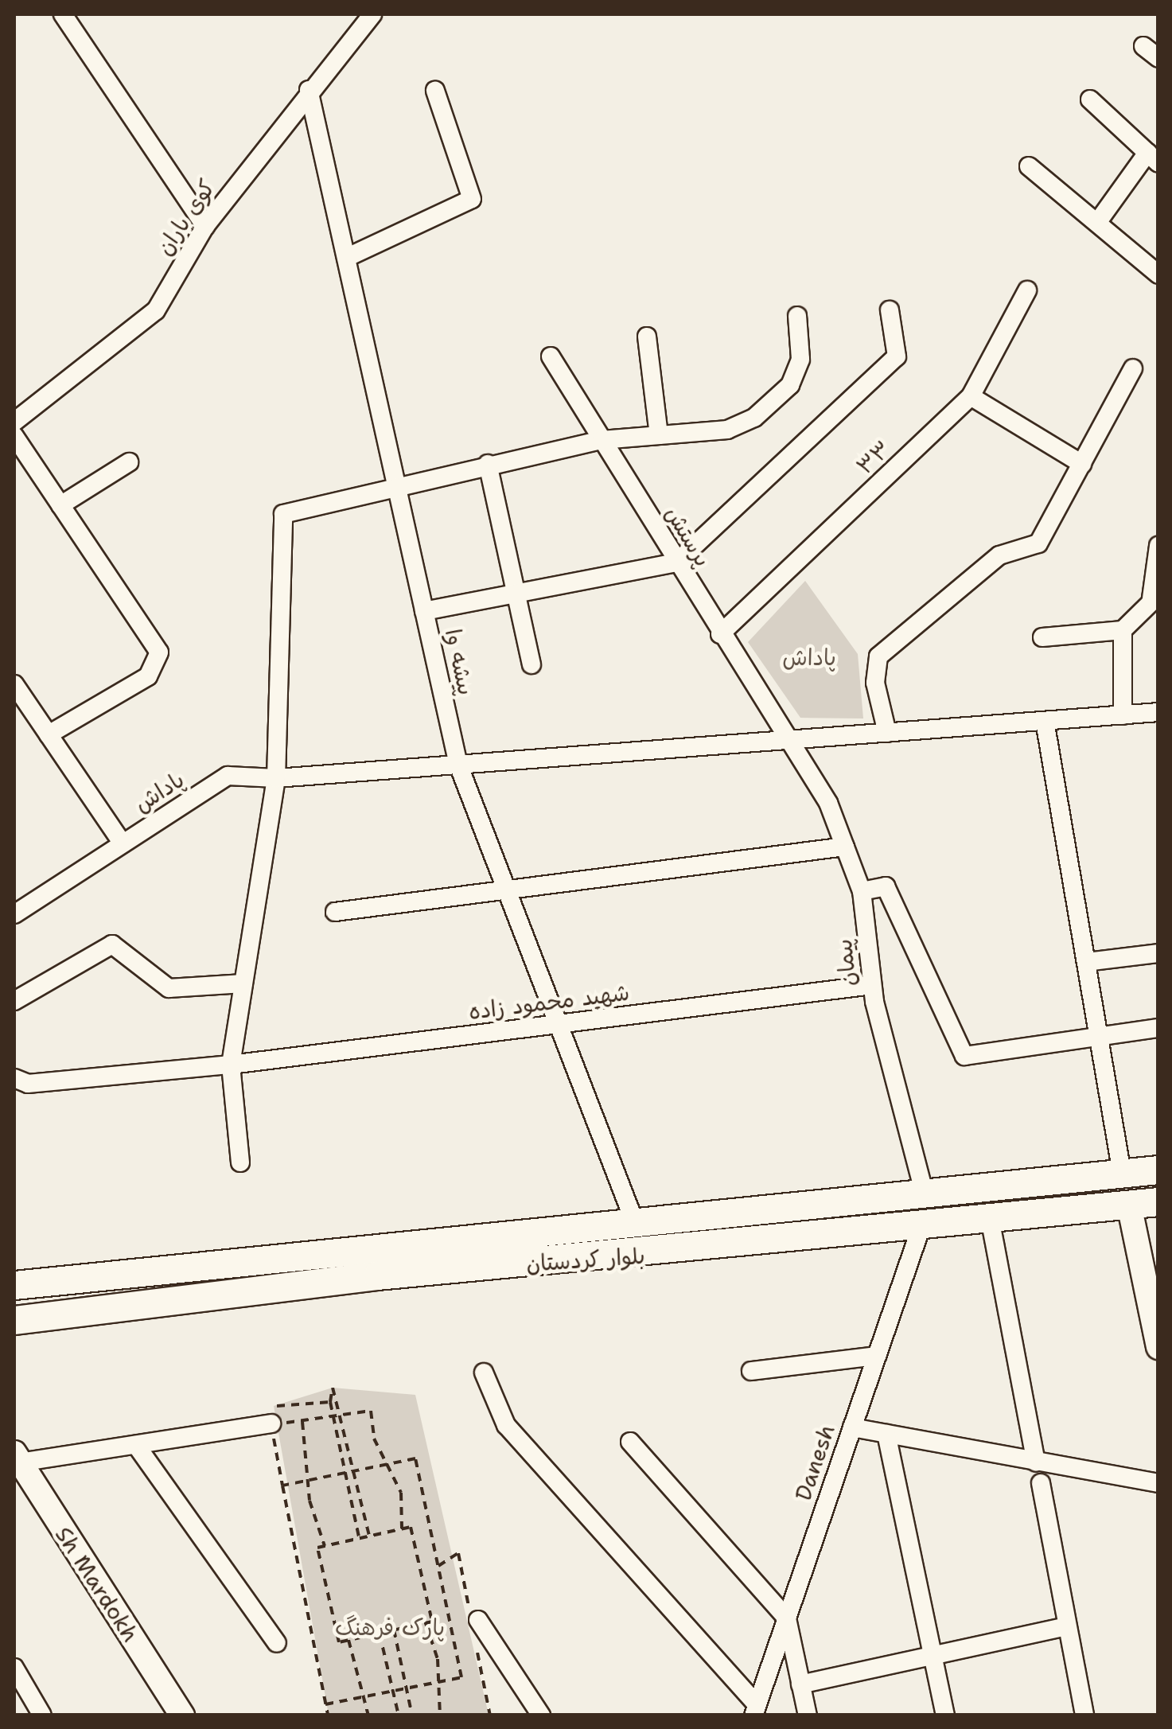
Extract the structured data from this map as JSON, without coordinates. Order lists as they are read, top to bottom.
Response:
{
  "streets": {
    "main road": ["بلوار کردستان"],
    "street": [
      "کوی باران",
      "۳۳",
      "پرستش",
      "پیشه وا",
      "پاداش",
      "پیمان",
      "شهید محمود زاده",
      "Danesh",
      "Sh Mardokh"
    ]
  },
  "crossings": [
    ["کوی باران", "پیشه وا"],
    ["۳۳", "پرستش"],
    ["پرستش", "پاداش"],
    ["پرستش", "پیمان"],
    ["پیشه وا", "پاداش"],
    ["پیشه وا", "شهید محمود زاده"],
    ["پیشه وا", "بلوار کردستان"],
    ["پاداش", "پیمان"],
    ["پیمان", "شهید محمود زاده"],
    ["پیمان", "بلوار کردستان"],
    ["بلوار کردستان", "Danesh"]
  ],
  "parks": ["پاداش", "پارک فرهنگ"]
}
